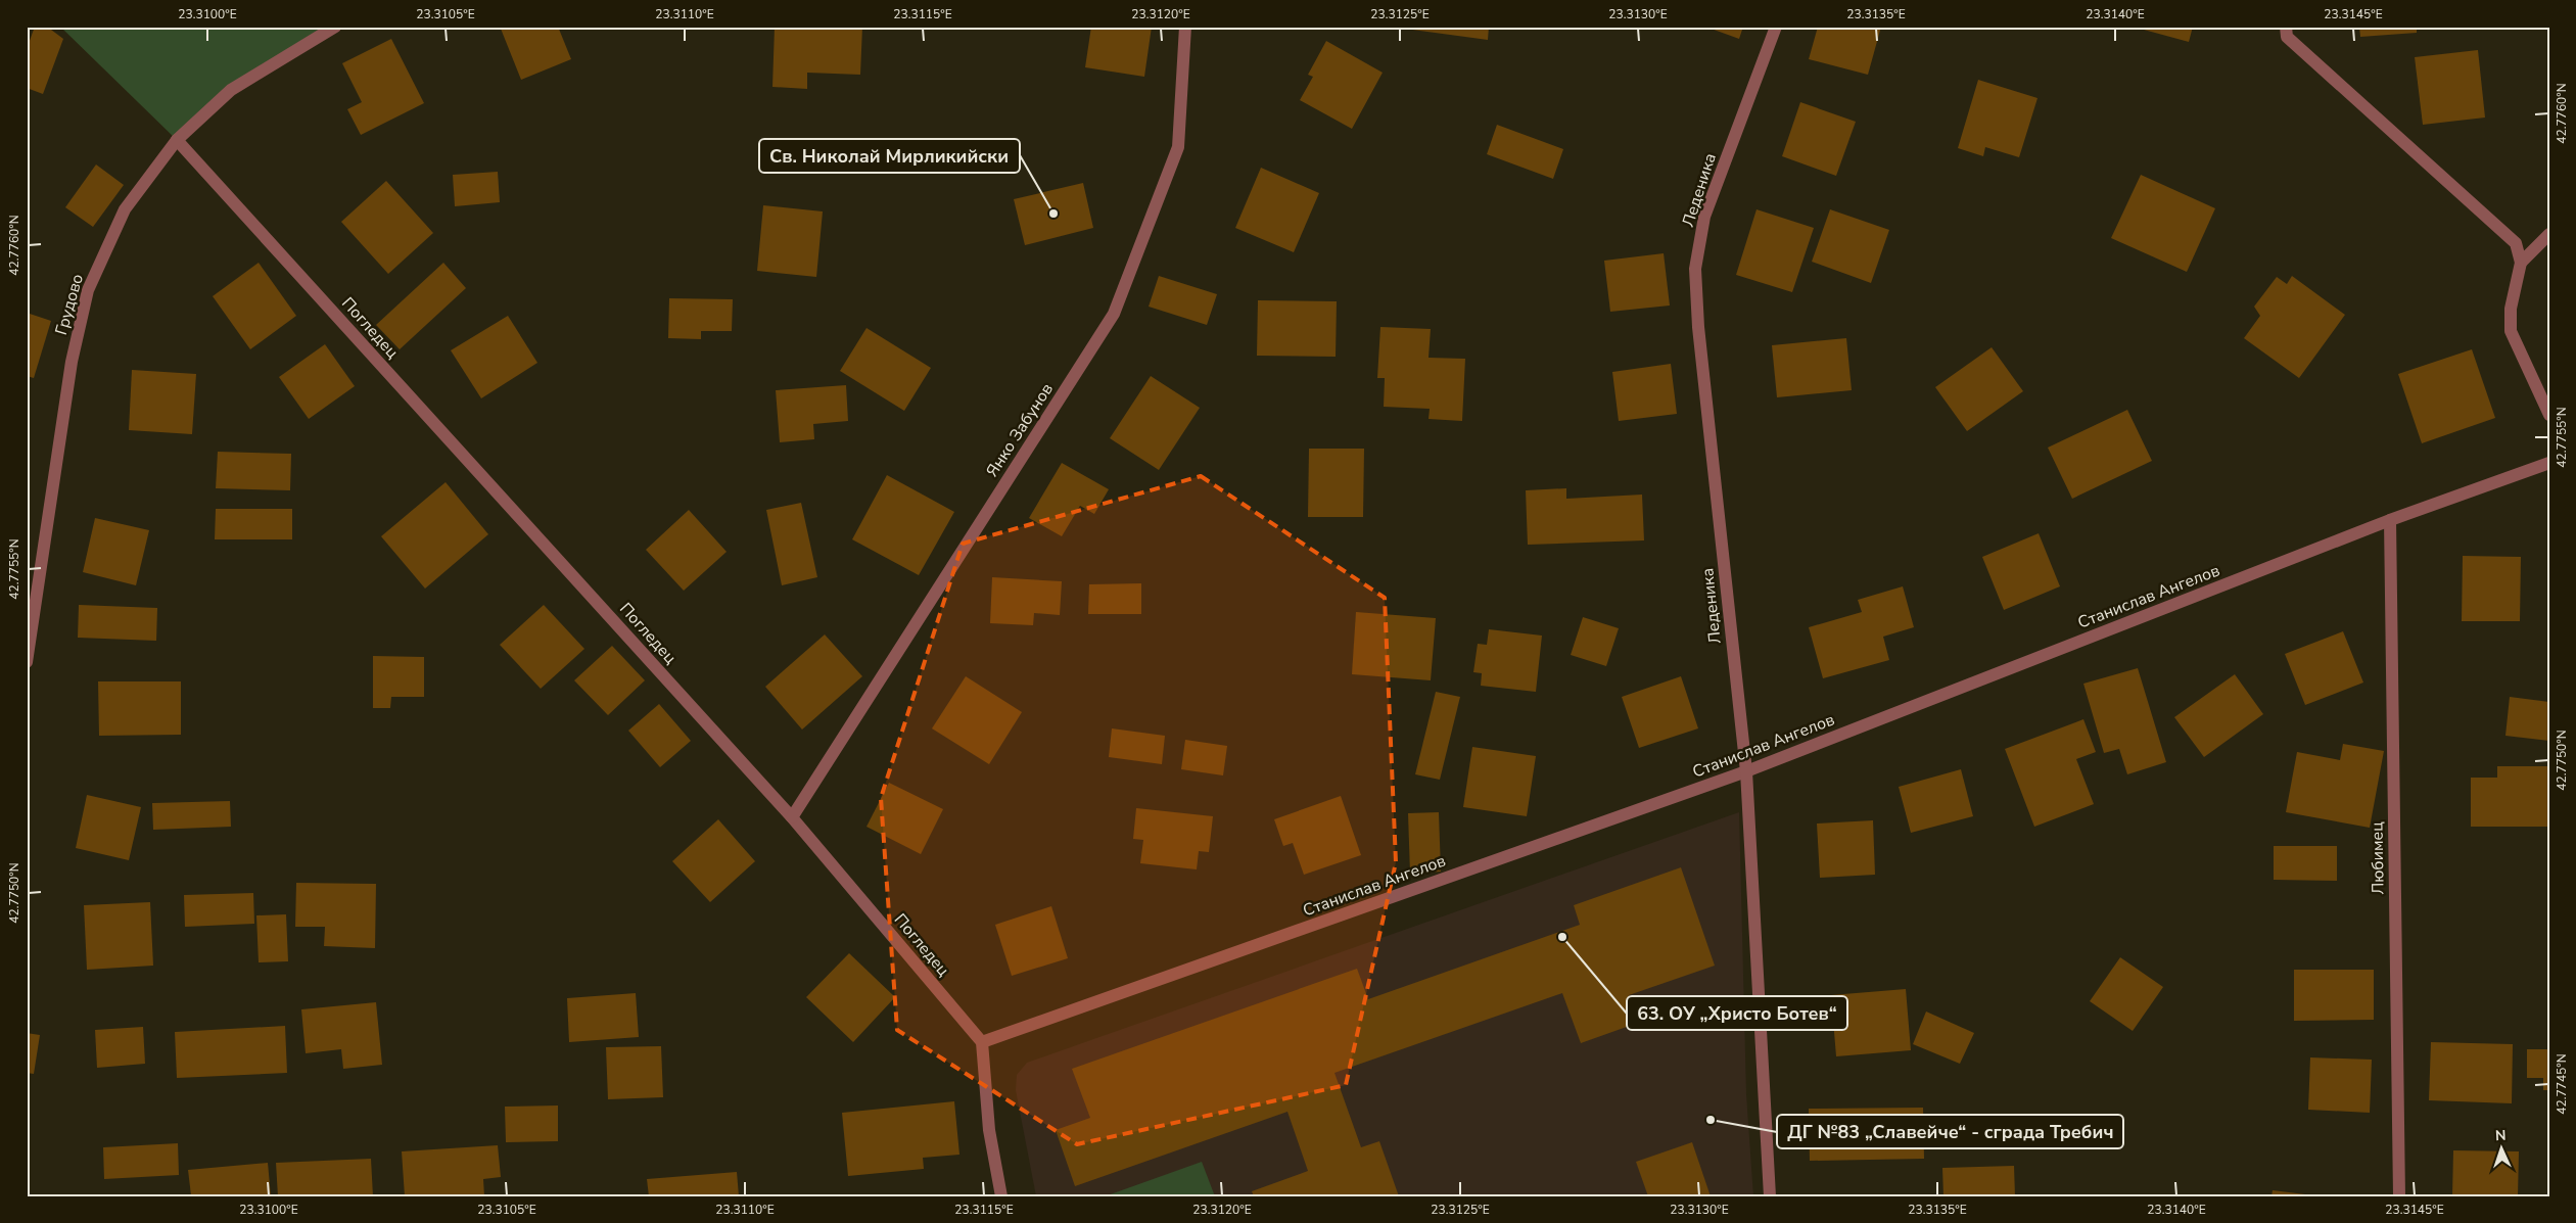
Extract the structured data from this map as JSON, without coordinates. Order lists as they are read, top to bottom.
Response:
{
  "streets": {
    "street": [
      "Леденика",
      "Грудово",
      "Погледец",
      "Янко Забунов",
      "Станислав Ангелов",
      "Любимец"
    ]
  },
  "crossings": [
    ["Леденика", "Станислав Ангелов"],
    ["Грудово", "Погледец"],
    ["Погледец", "Янко Забунов"],
    ["Погледец", "Станислав Ангелов"],
    ["Станислав Ангелов", "Любимец"]
  ],
  "places": ["Св. Николай Мирликийски", "63. ОУ „Христо Ботев“", "ДГ №83 „Славейче“ - сграда Требич"],
  "north": "top",
  "coordinates": [
    "23.3100°E",
    "23.3105°E",
    "23.3110°E",
    "23.3115°E",
    "23.3120°E",
    "23.3125°E",
    "23.3130°E",
    "23.3135°E",
    "23.3140°E",
    "23.3145°E",
    "42.7760°N",
    "42.7755°N",
    "42.7750°N",
    "42.7745°N"
  ]
}
